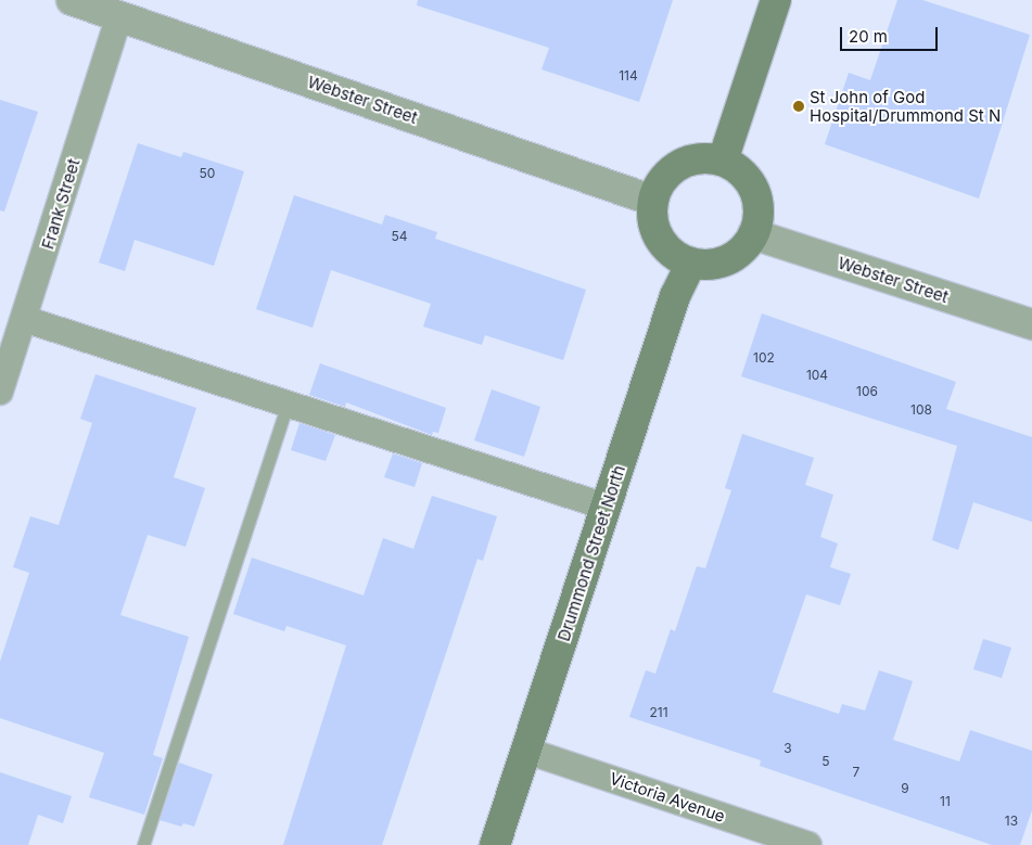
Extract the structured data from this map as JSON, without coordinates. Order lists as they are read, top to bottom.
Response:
{
  "streets": {
    "main road": ["Drummond Street North"],
    "street": ["Webster Street", "Frank Street", "Victoria Avenue"]
  },
  "crossings": [
    ["Webster Street", "Frank Street"],
    ["Webster Street", "Drummond Street North"],
    ["Drummond Street North", "Victoria Avenue"]
  ],
  "places": ["St John of God Hospital/Drummond St N"],
  "house_numbers": [
    "114",
    "50",
    "54",
    "102",
    "104",
    "106",
    "108",
    "211",
    "3",
    "5",
    "7",
    "9",
    "11",
    "13"
  ],
  "scale_bar": "20 m"
}
